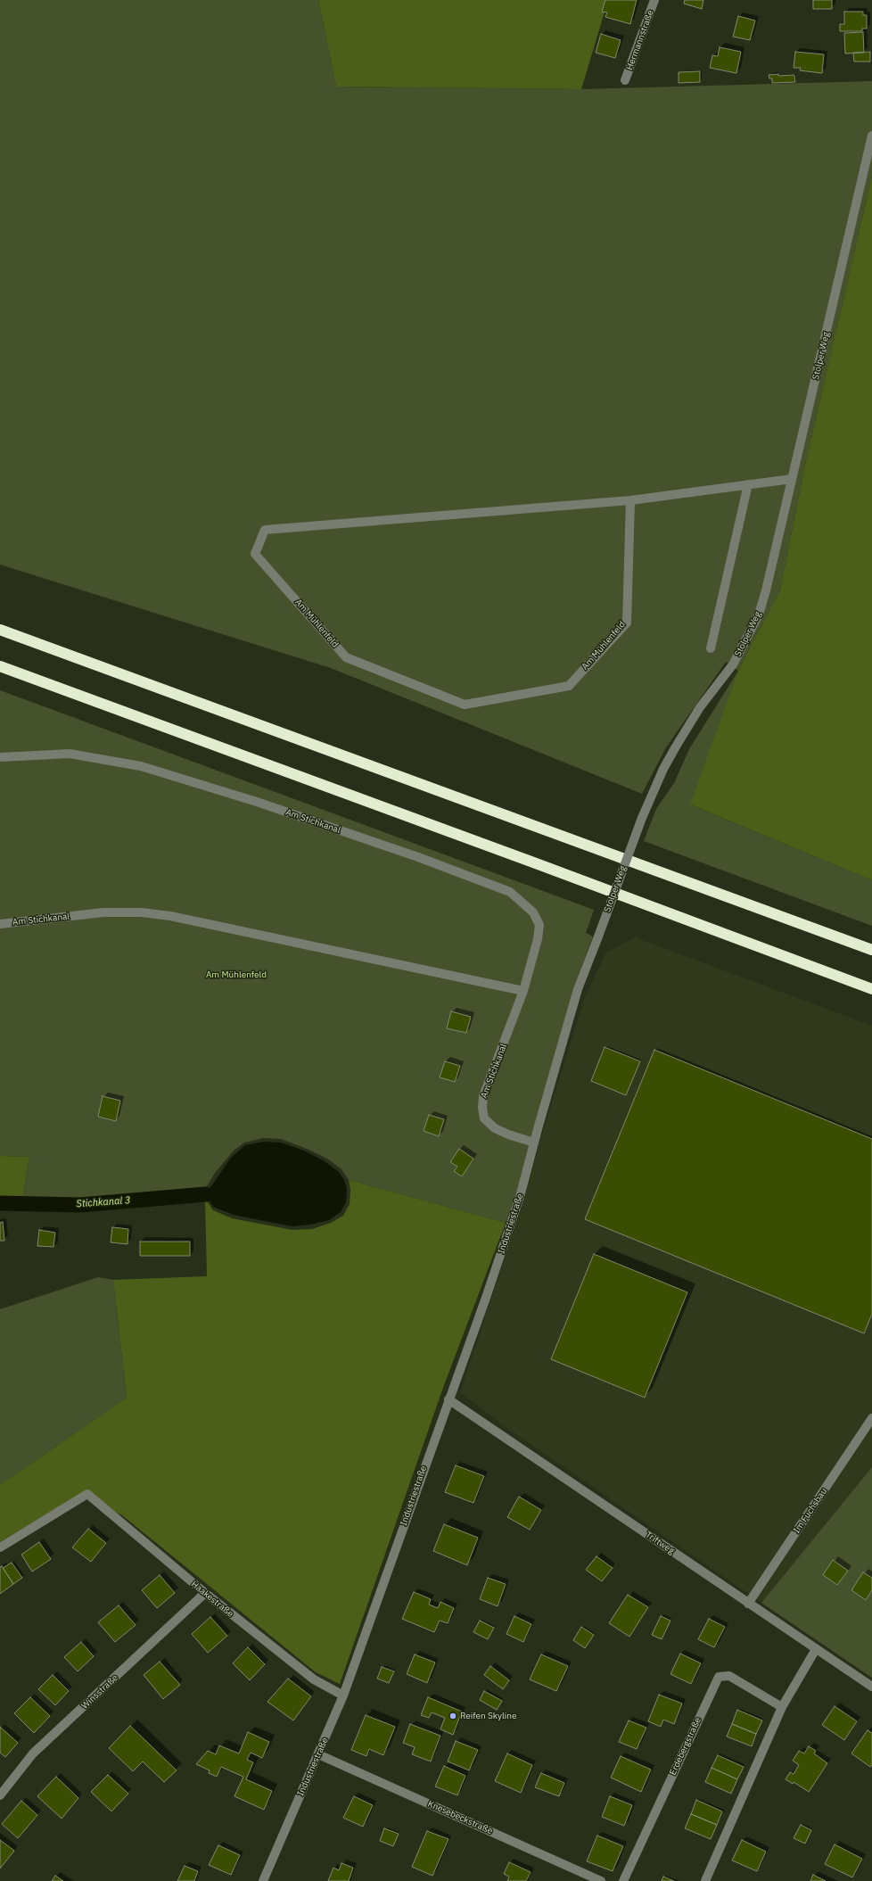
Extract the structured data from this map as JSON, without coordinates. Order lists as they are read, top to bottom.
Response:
{
  "streets": {
    "street": [
      "Hermannstraße",
      "Stolper Weg",
      "Am Mühlenfeld",
      "Am Stichkanal",
      "Industriestraße",
      "Im Fuchsbau",
      "Triftweg",
      "Haakestraße",
      "Winsstraße",
      "Erdebergstraße",
      "Knesebeckstraße"
    ]
  },
  "crossings": [
    ["Stolper Weg", "Am Mühlenfeld"],
    ["Stolper Weg", "Industriestraße"],
    ["Am Stichkanal", "Industriestraße"],
    ["Industriestraße", "Triftweg"],
    ["Industriestraße", "Haakestraße"],
    ["Industriestraße", "Knesebeckstraße"],
    ["Im Fuchsbau", "Triftweg"],
    ["Haakestraße", "Winsstraße"]
  ],
  "water": ["Stichkanal 3"],
  "parks": ["Am Mühlenfeld"],
  "places": ["Reifen Skyline"]
}
